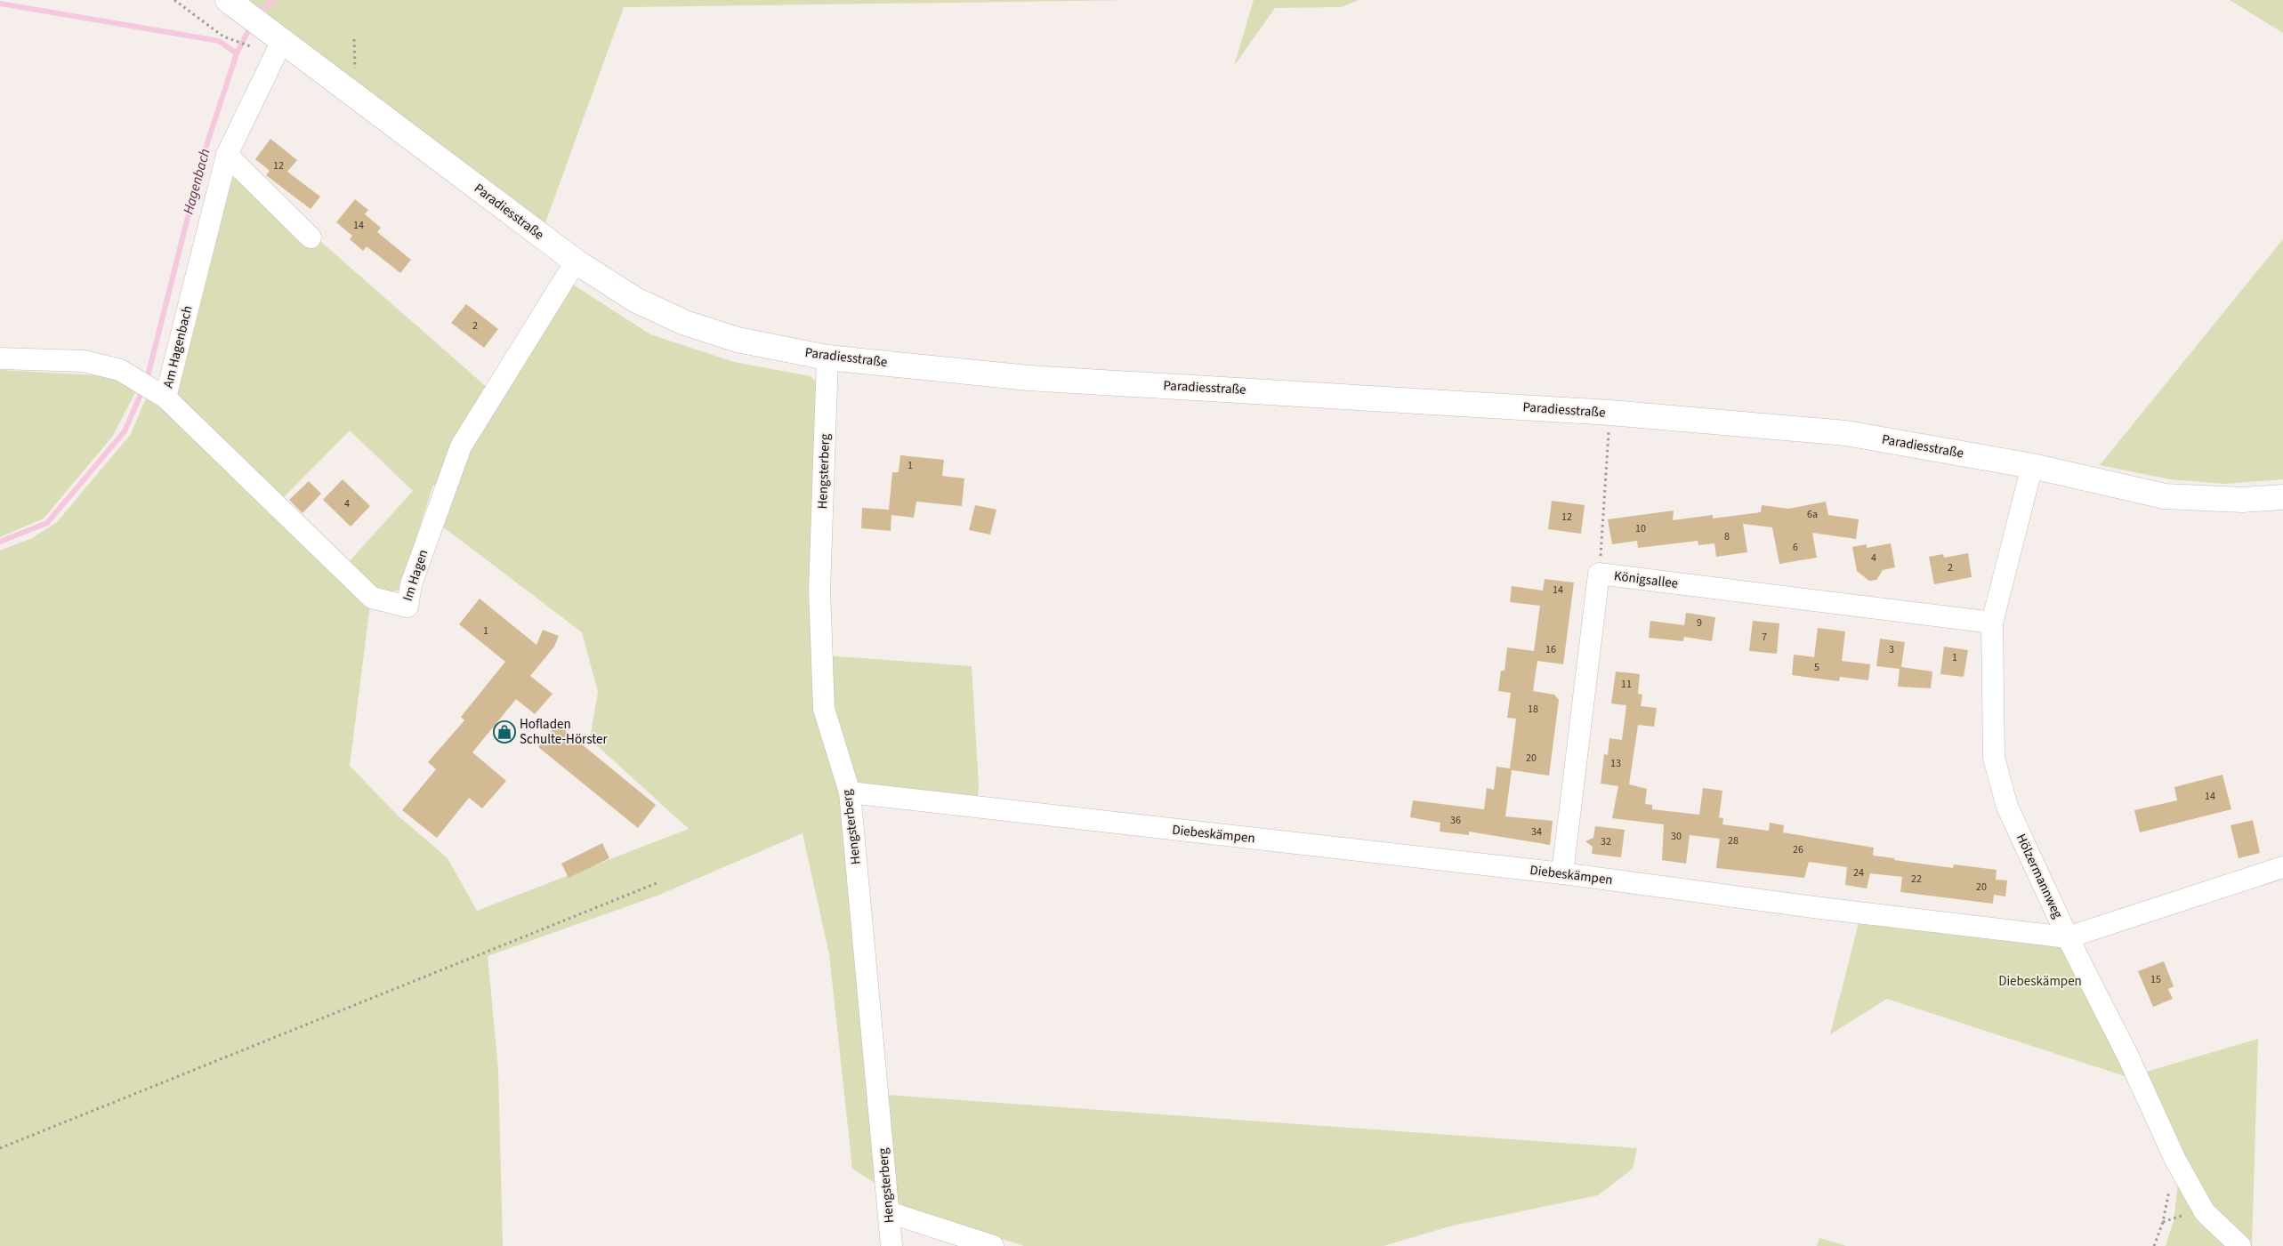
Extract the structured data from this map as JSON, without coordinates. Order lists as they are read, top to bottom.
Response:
{
  "streets": {
    "main road": ["Paradiesstraße"],
    "street": [
      "Am Hagenbach",
      "Hengsterberg",
      "Im Hagen",
      "Königsallee",
      "Diebeskämpen",
      "Hölzermannweg"
    ]
  },
  "crossings": [
    ["Paradiesstraße", "Am Hagenbach"],
    ["Paradiesstraße", "Hengsterberg"],
    ["Paradiesstraße", "Im Hagen"],
    ["Paradiesstraße", "Hölzermannweg"],
    ["Am Hagenbach", "Im Hagen"],
    ["Hengsterberg", "Diebeskämpen"],
    ["Königsallee", "Diebeskämpen"],
    ["Königsallee", "Hölzermannweg"],
    ["Diebeskämpen", "Hölzermannweg"]
  ],
  "water": ["Hagenbach"],
  "parks": ["Diebeskämpen"],
  "places": {
    "shop": ["Hofladen Schulte-Hörster"]
  },
  "house_numbers": [
    "12",
    "14",
    "2",
    "1",
    "4",
    "6a",
    "12",
    "10",
    "8",
    "6",
    "4",
    "2",
    "14",
    "9",
    "1",
    "7",
    "16",
    "3",
    "1",
    "5",
    "11",
    "18",
    "20",
    "13",
    "14",
    "36",
    "34",
    "30",
    "28",
    "32",
    "26",
    "24",
    "22",
    "20",
    "15"
  ]
}
